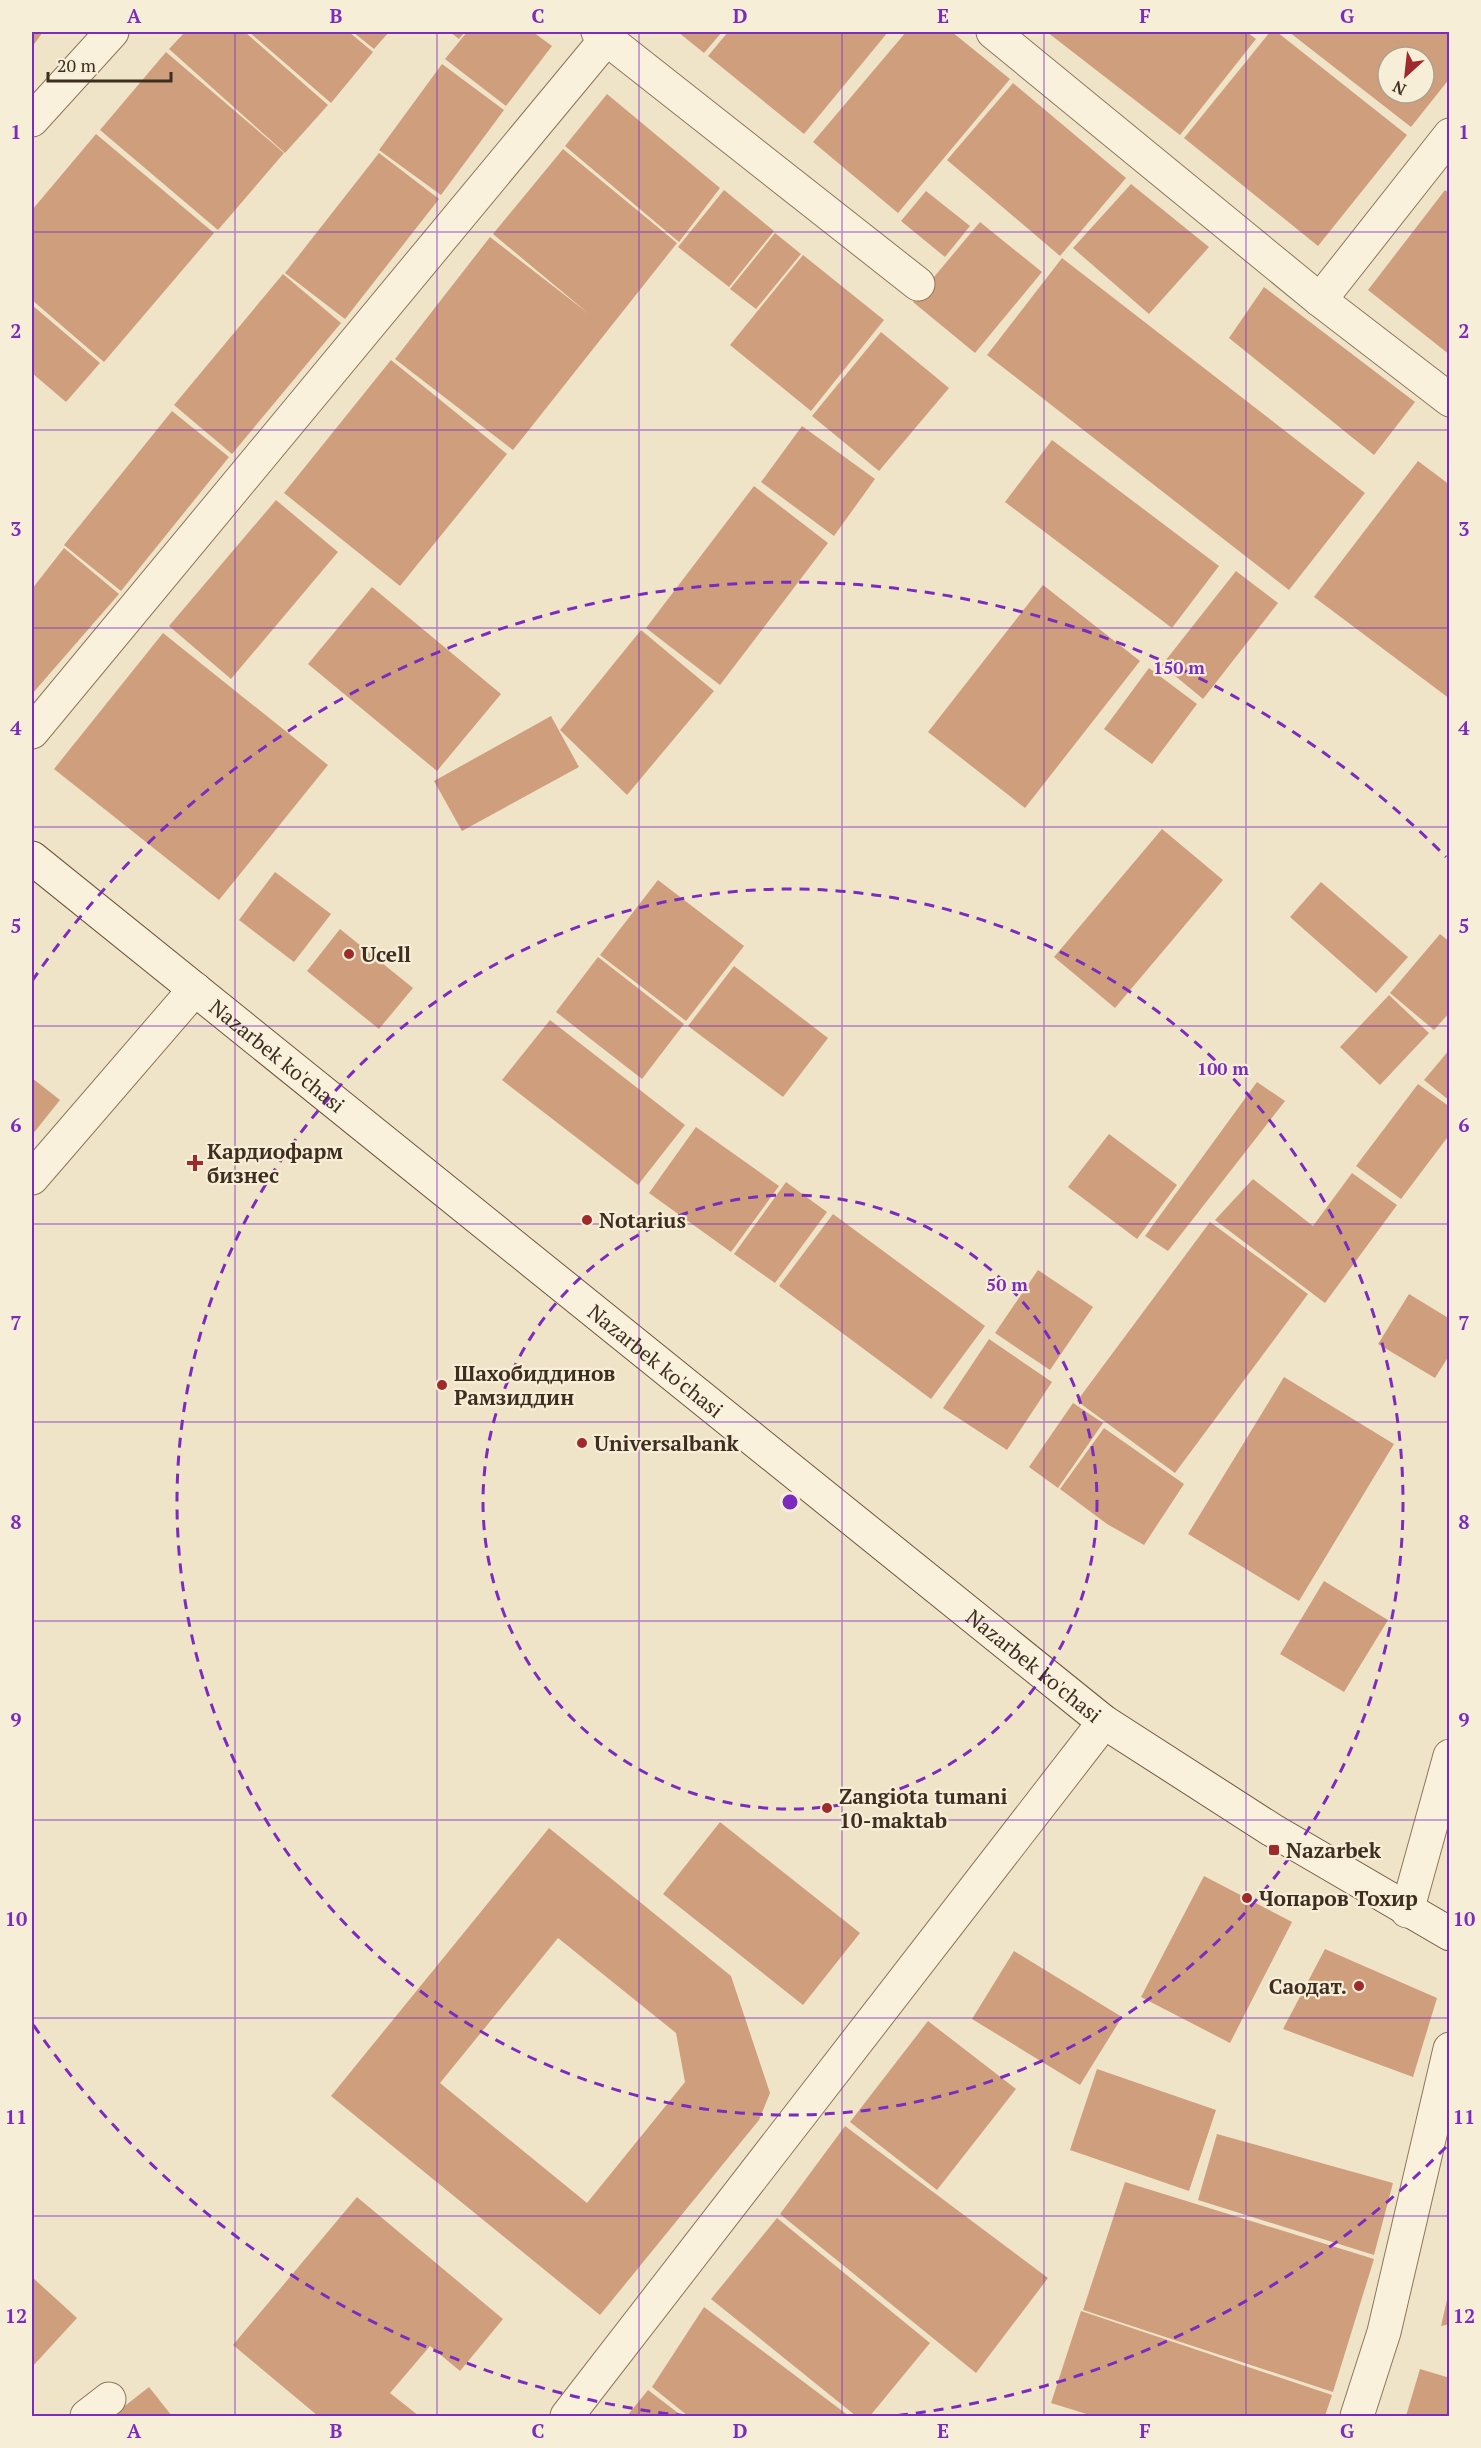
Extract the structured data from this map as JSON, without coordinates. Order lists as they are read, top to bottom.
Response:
{
  "streets": {
    "street": ["Nazarbek ko'chasi"]
  },
  "places": {
    "other": [
      "Ucell",
      "Notarius",
      "Шахобиддинов Рамзиддин",
      "Universalbank",
      "Zangiota tumani 10-maktab",
      "Чопаров Тохир",
      "Саодат."
    ],
    "health": ["Кардиофарм бизнес"],
    "transit": ["Nazarbek"]
  },
  "scale_bar": "20 m",
  "north": "bottom left",
  "grid": {
    "columns": [
      "A",
      "B",
      "C",
      "D",
      "E",
      "F",
      "G"
    ],
    "rows": [
      "1",
      "2",
      "3",
      "4",
      "5",
      "6",
      "7",
      "8",
      "9",
      "10",
      "11",
      "12"
    ]
  },
  "rings": ["150 m", "100 m", "50 m"]
}
